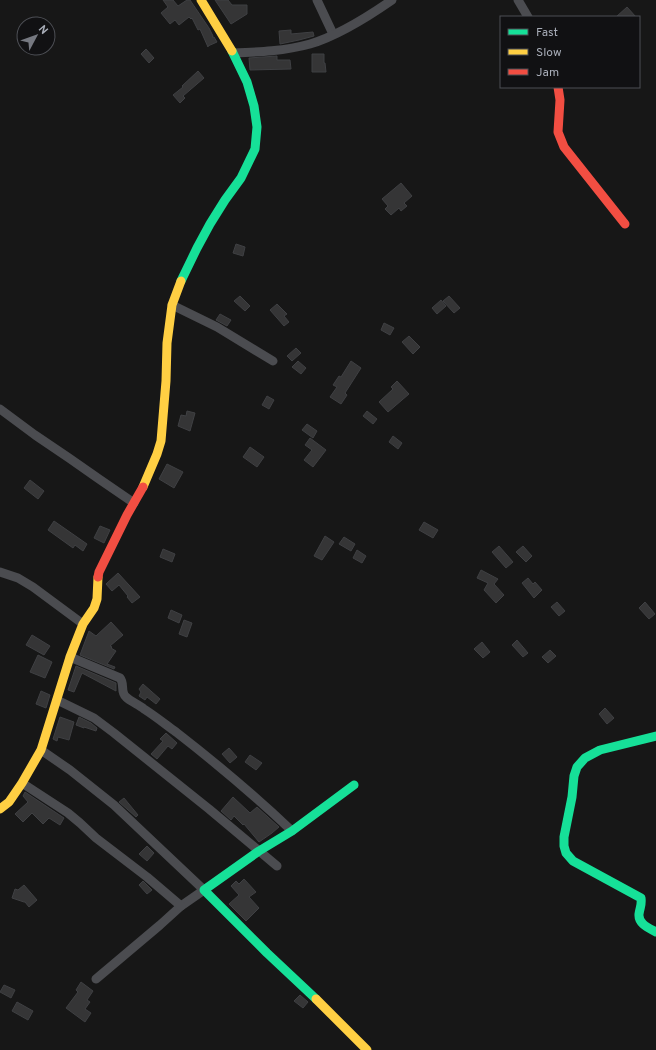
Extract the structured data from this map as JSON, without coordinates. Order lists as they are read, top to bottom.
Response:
{
  "legend": ["Fast", "Slow", "Jam"],
  "north": "top right"
}
